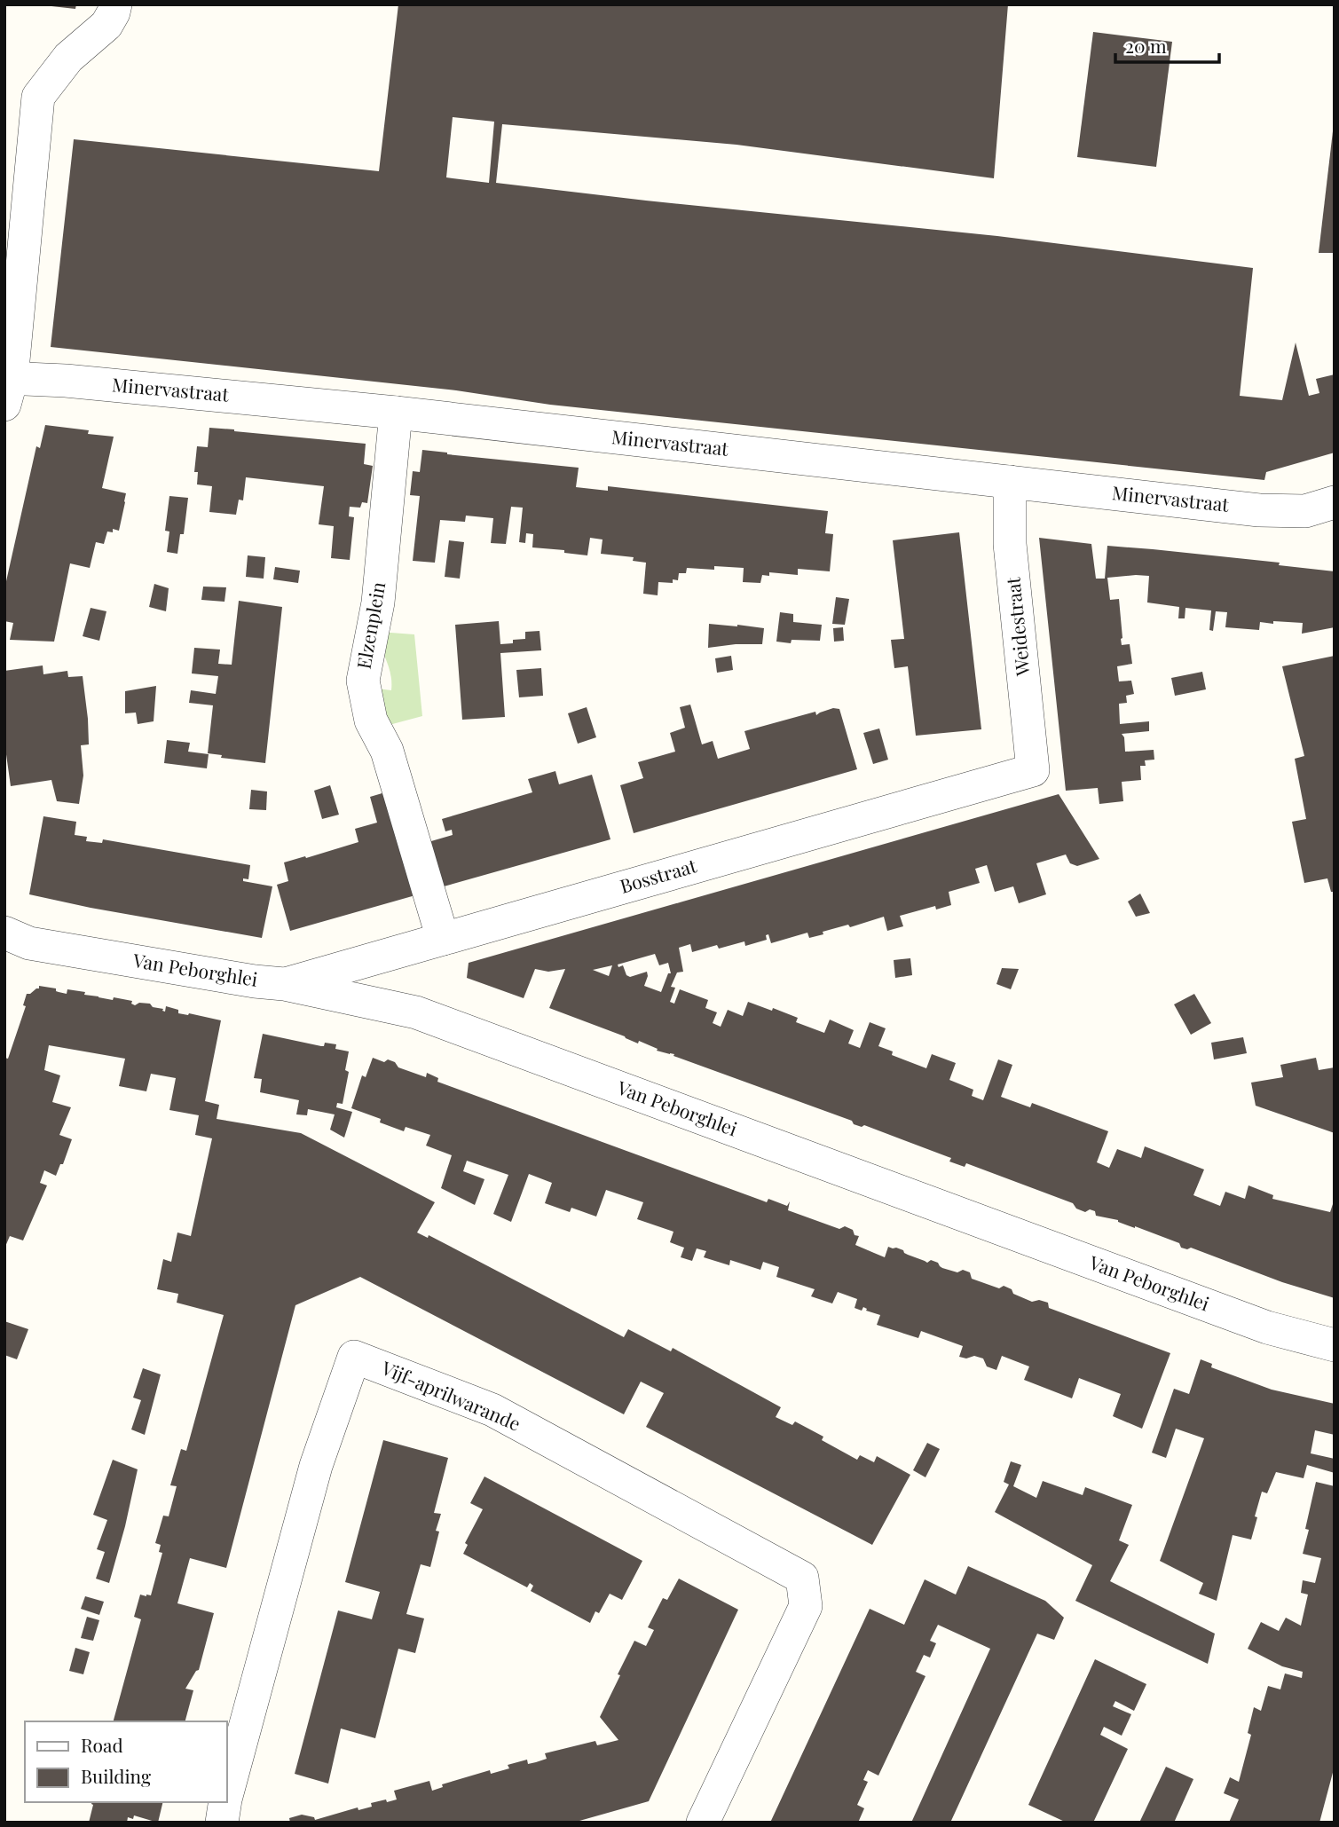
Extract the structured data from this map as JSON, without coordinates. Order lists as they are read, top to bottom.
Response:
{
  "streets": {
    "street": [
      "Minervastraat",
      "Elzenplein",
      "Weidestraat",
      "Bosstraat",
      "Van Peborghlei",
      "Vijf-aprilwarande"
    ]
  },
  "crossings": [
    ["Minervastraat", "Elzenplein"],
    ["Minervastraat", "Weidestraat"],
    ["Elzenplein", "Bosstraat"],
    ["Weidestraat", "Bosstraat"],
    ["Bosstraat", "Van Peborghlei"]
  ],
  "legend": ["Road", "Building"],
  "scale_bar": "20 m"
}
